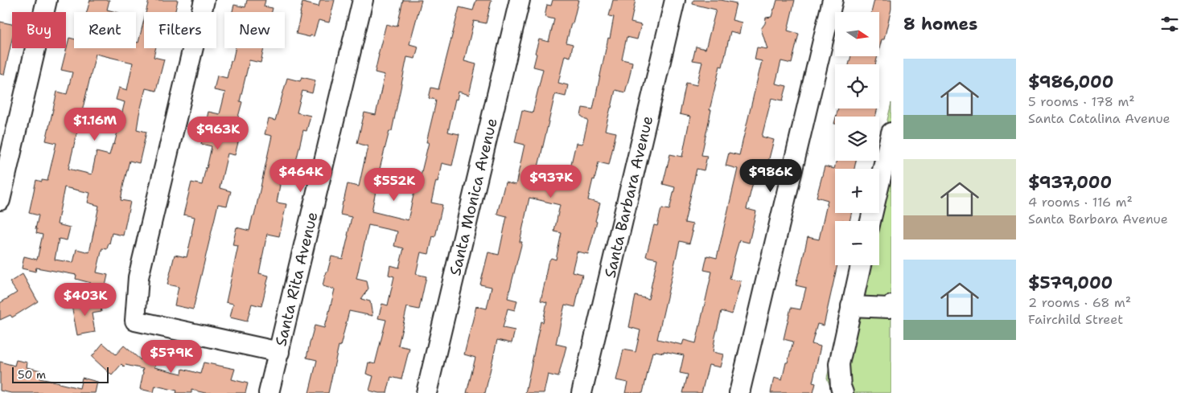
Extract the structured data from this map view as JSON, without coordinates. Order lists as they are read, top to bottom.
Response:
{
  "streets": {
    "street": ["Santa Monica Avenue", "Santa Barbara Avenue", "Santa Rita Avenue"]
  },
  "scale_bar": "50 m",
  "north": "right",
  "page": {
    "heading": "8 homes",
    "map_buttons": ["+", "−"],
    "chip": [
      "Buy",
      "Rent",
      "Filters",
      "New"
    ],
    "list": [
      {
        "name": "$986,000",
        "note": "5 rooms · 178 m² · Santa Catalina Avenue"
      },
      {
        "name": "$937,000",
        "note": "4 rooms · 116 m² · Santa Barbara Avenue"
      },
      {
        "name": "$579,000",
        "note": "2 rooms · 68 m² · Fairchild Street"
      }
    ],
    "price": [
      "$1.16M",
      "$963K",
      "$464K",
      "$986K",
      "$937K",
      "$552K",
      "$403K",
      "$579K"
    ],
    "scale": "50 m"
  }
}
